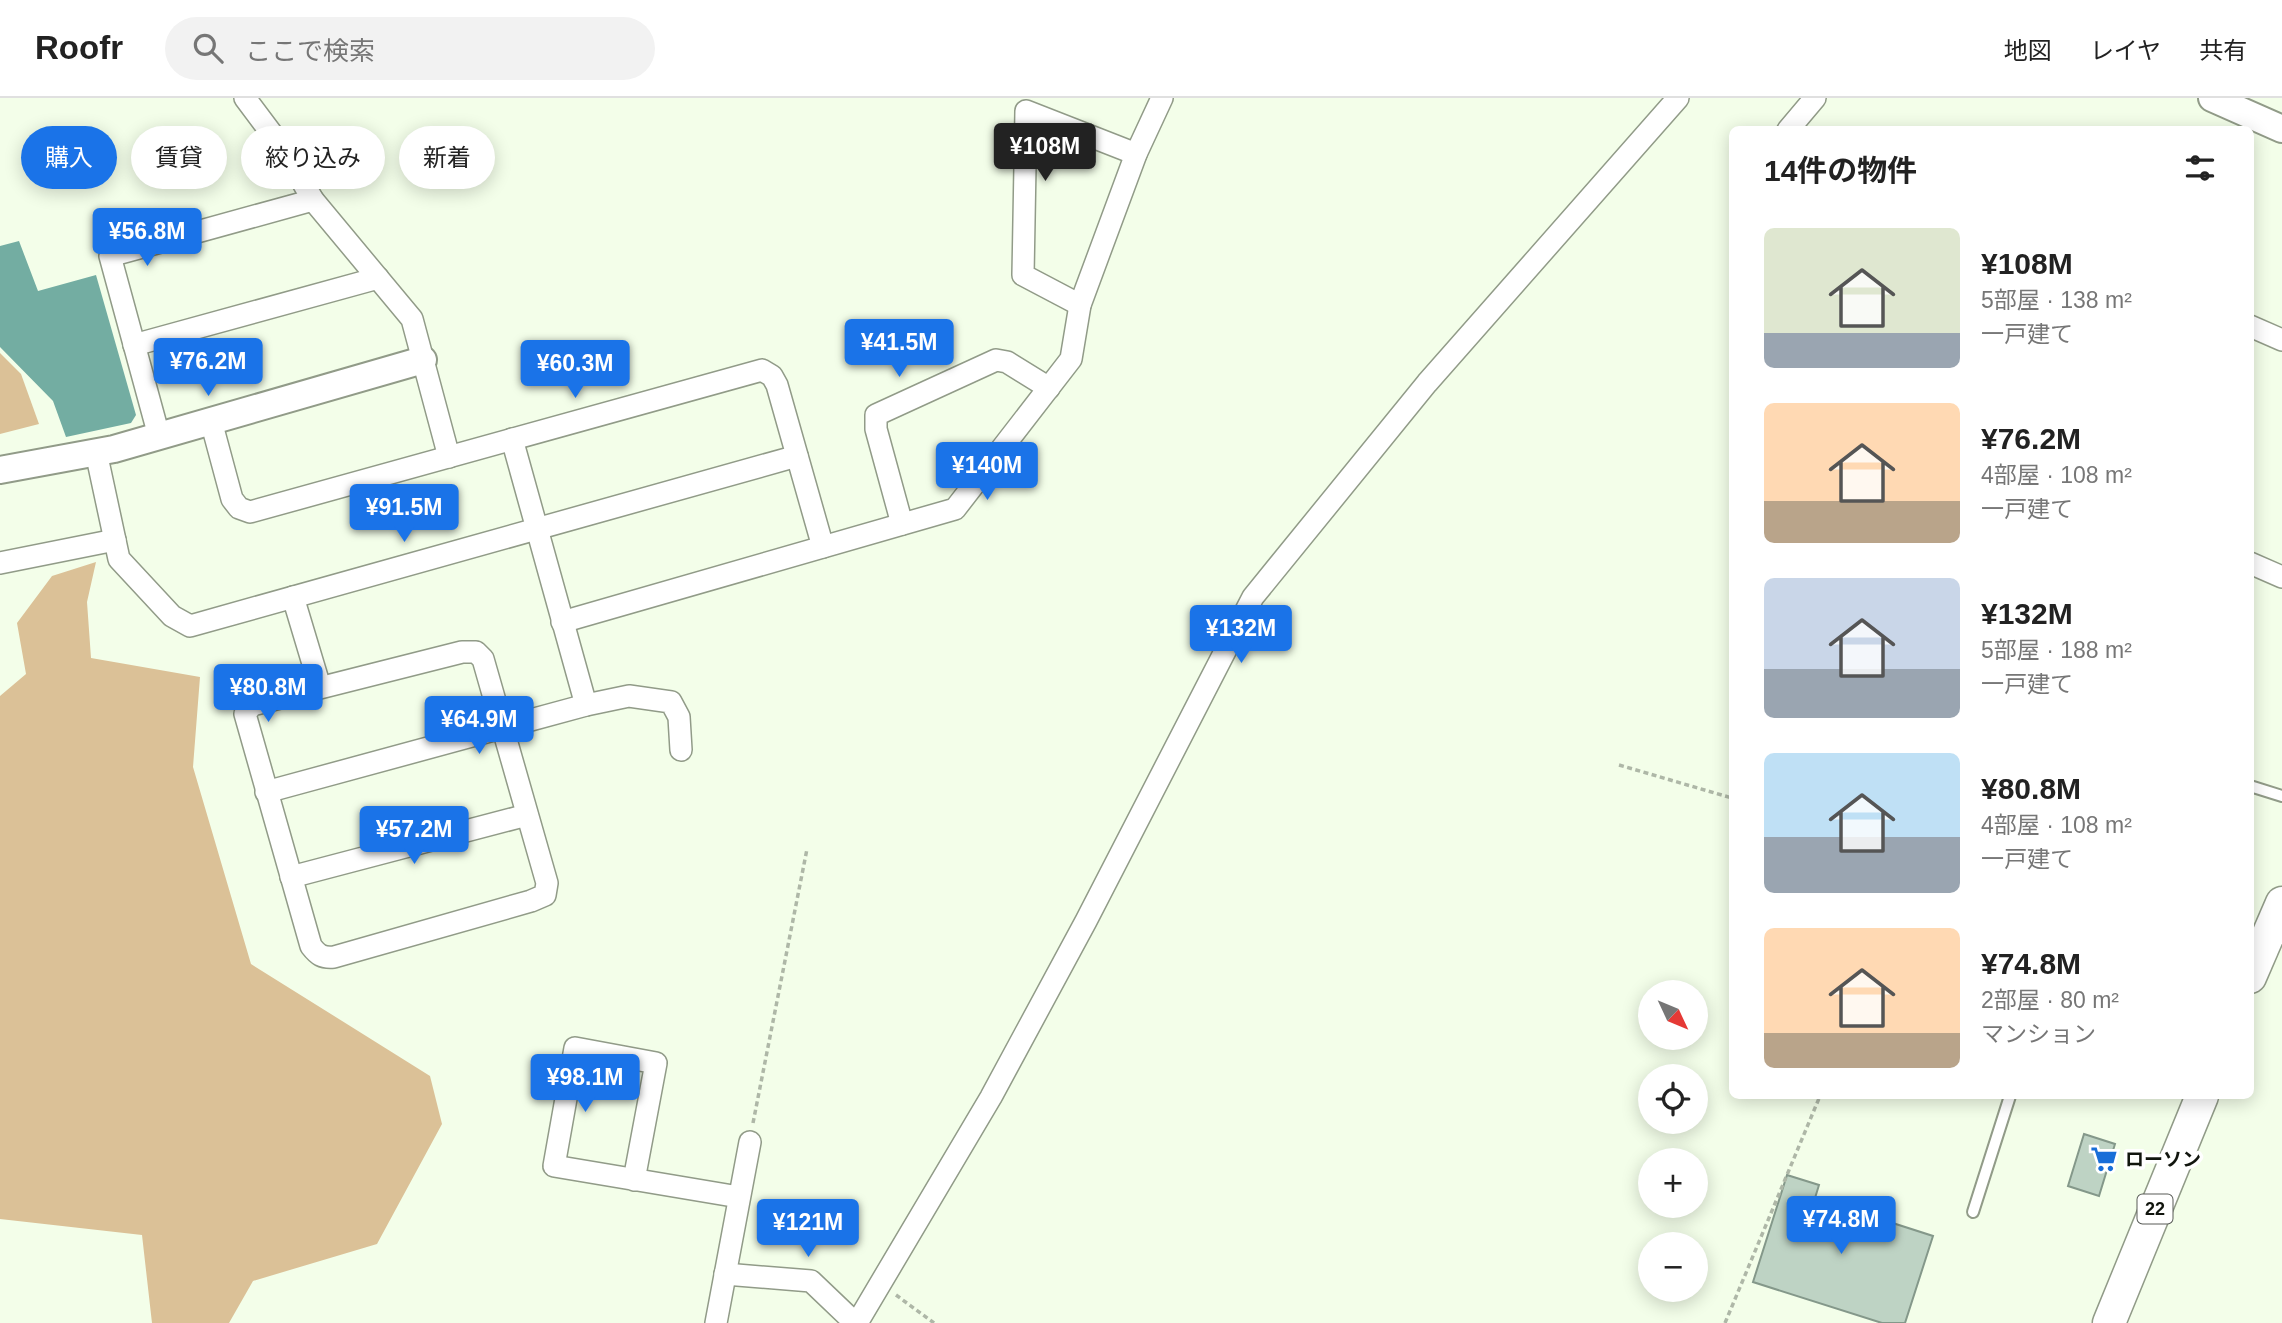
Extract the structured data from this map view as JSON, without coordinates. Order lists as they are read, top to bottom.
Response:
{
  "streets": {
    "main road": ["22"]
  },
  "places": {
    "supermarket": ["ローソン"]
  },
  "north": "bottom right",
  "page": {
    "header": "Roofr",
    "search": "ここで検索",
    "nav": ["地図", "レイヤ", "共有"],
    "price": [
      "¥108M",
      "¥56.8M",
      "¥41.5M",
      "¥76.2M",
      "¥60.3M",
      "¥140M",
      "¥91.5M",
      "¥132M",
      "¥80.8M",
      "¥64.9M",
      "¥57.2M",
      "¥98.1M",
      "¥74.8M",
      "¥121M"
    ],
    "chip": [
      "購入",
      "賃貸",
      "絞り込み",
      "新着"
    ],
    "heading": "14件の物件",
    "list": [
      {
        "name": "¥108M",
        "note": "5部屋 · 138 m² · 一戸建て"
      },
      {
        "name": "¥76.2M",
        "note": "4部屋 · 108 m² · 一戸建て"
      },
      {
        "name": "¥132M",
        "note": "5部屋 · 188 m² · 一戸建て"
      },
      {
        "name": "¥80.8M",
        "note": "4部屋 · 108 m² · 一戸建て"
      },
      {
        "name": "¥74.8M",
        "note": "2部屋 · 80 m² · マンション"
      }
    ],
    "map_buttons": ["+", "−"]
  }
}
